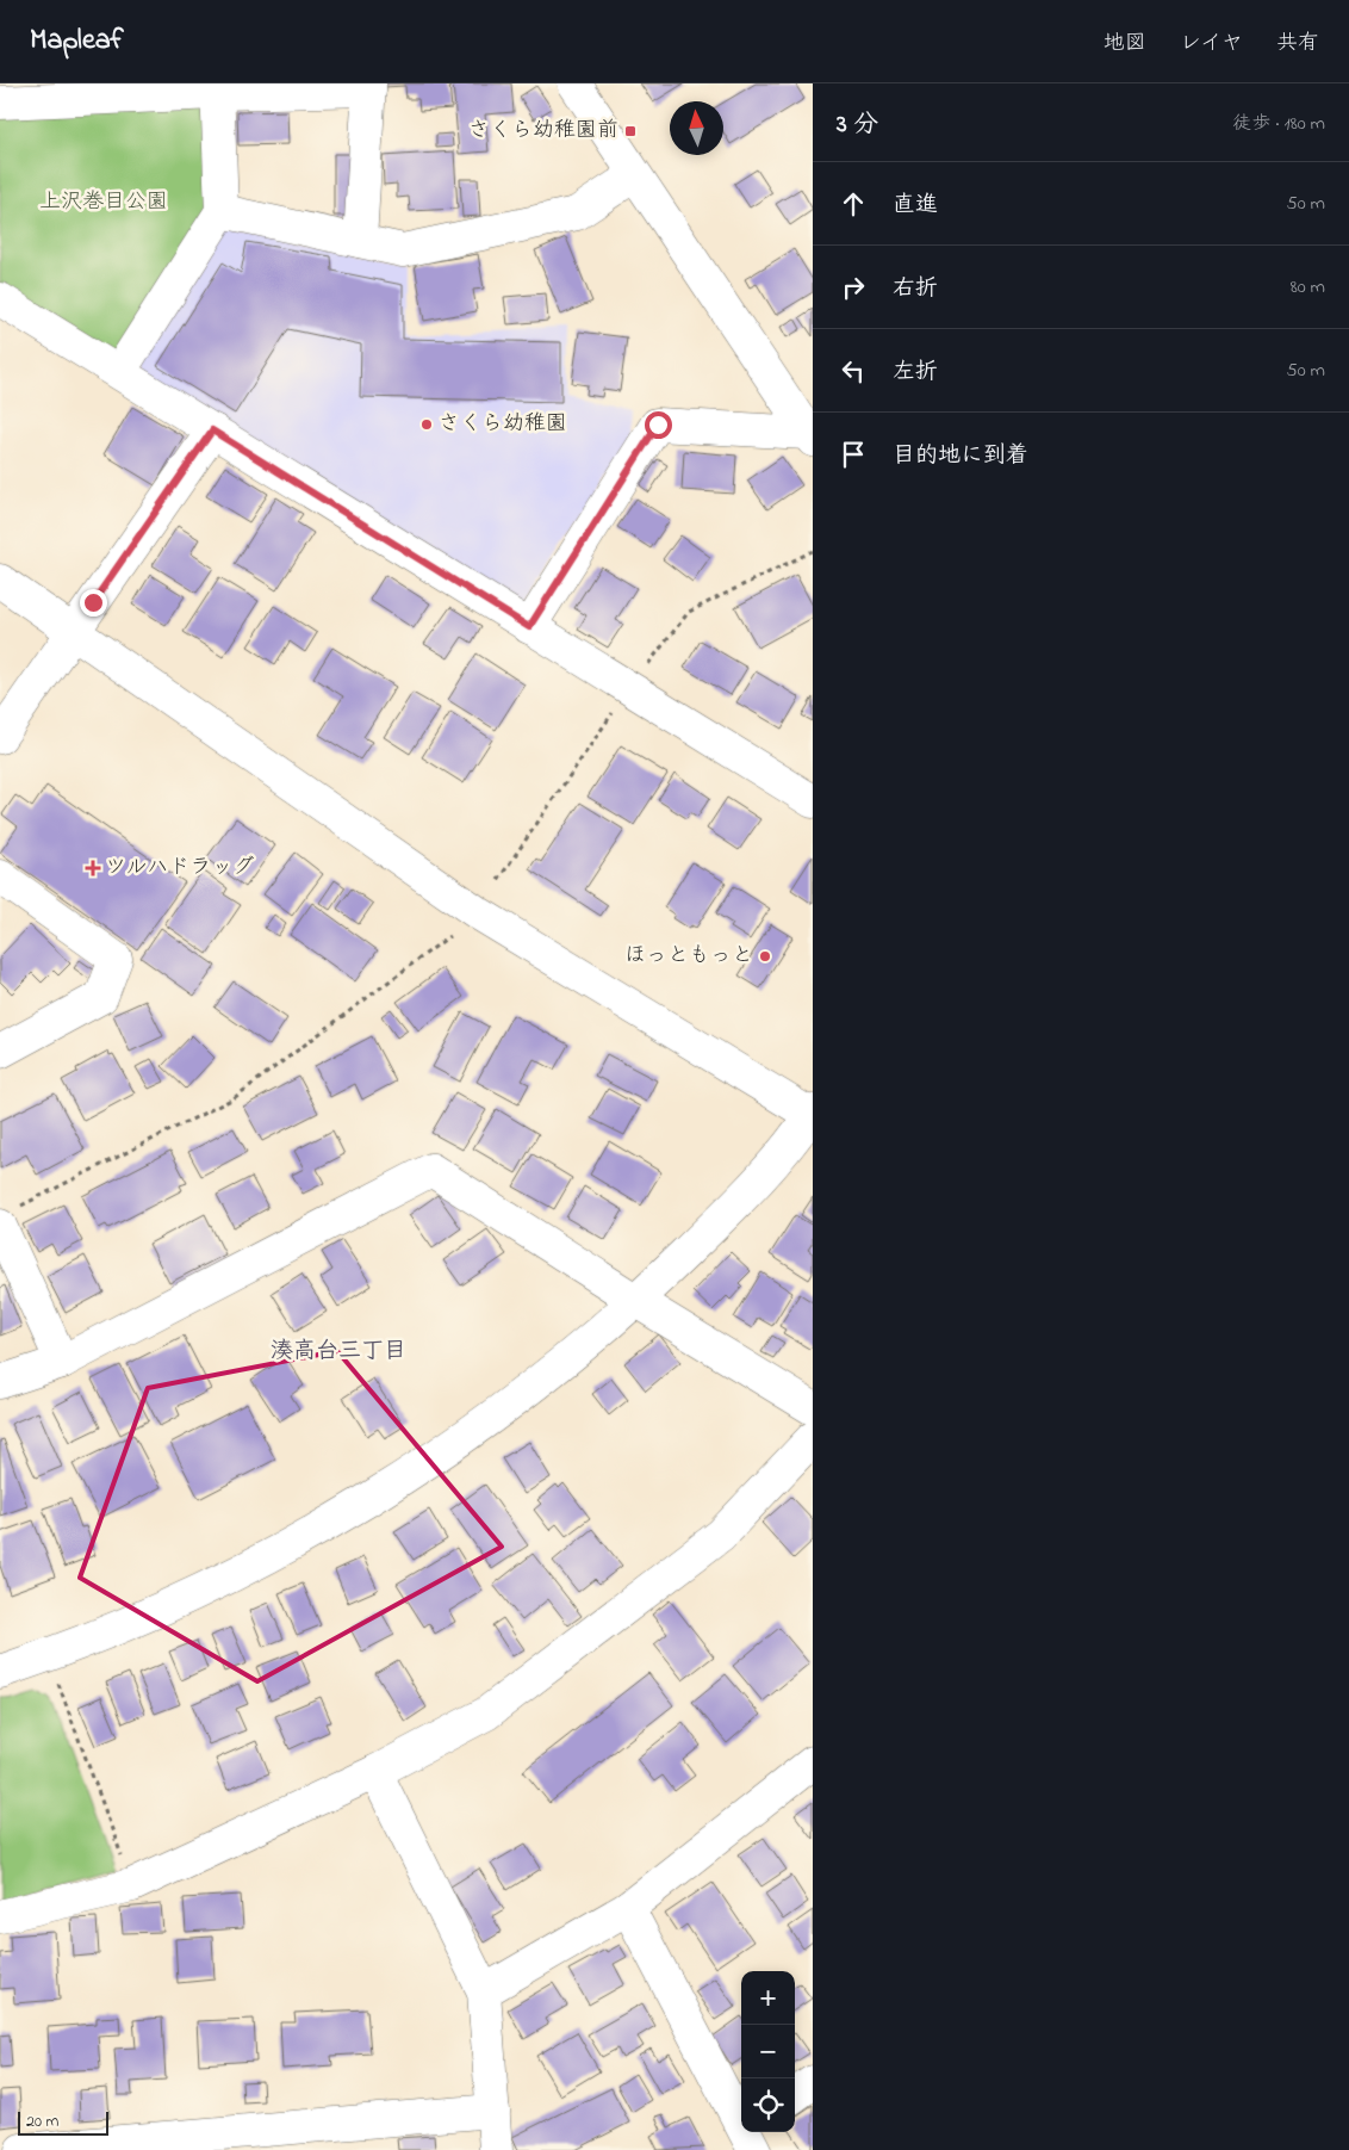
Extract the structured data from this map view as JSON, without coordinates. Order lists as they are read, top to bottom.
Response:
{
  "districts": ["湊高台三丁目"],
  "parks": ["上沢巻目公園"],
  "places": {
    "transit": ["さくら幼稚園前"],
    "other": ["さくら幼稚園", "ほっともっと"],
    "health": ["ツルハドラッグ"]
  },
  "scale_bar": "20 m",
  "north": "top",
  "page": {
    "header": "Mapleaf",
    "nav": ["地図", "レイヤ", "共有"],
    "heading": ["3 分", "徒歩 · 180 m"],
    "list": [
      ["直進", "50 m"],
      ["右折", "80 m"],
      ["左折", "50 m"],
      "目的地に到着"
    ],
    "map_buttons": ["+", "−"],
    "scale": "20 m"
  }
}
